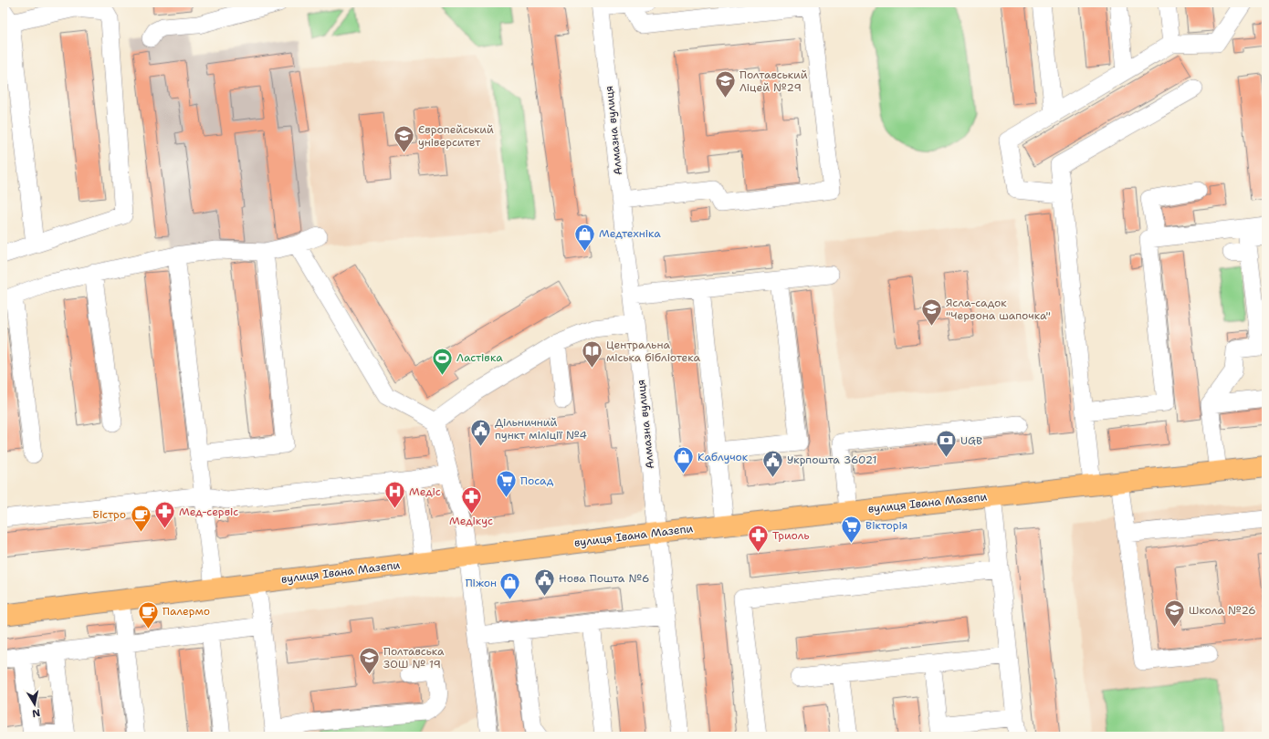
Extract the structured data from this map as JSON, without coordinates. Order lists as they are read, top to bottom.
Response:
{
  "streets": {
    "main road": ["вулиця Івана Мазепи"],
    "street": ["Алмазна вулиця"]
  },
  "crossings": [
    ["Алмазна вулиця", "вулиця Івана Мазепи"]
  ],
  "places": {
    "school or university": [
      "Полтавський Ліцей №29",
      "Європейський університет",
      "Ясла-садок \"Червона шапочка\"",
      "Школа №26",
      "Полтавська ЗОШ № 19"
    ],
    "shop": ["Медтехніка", "Каблучок", "Піжон"],
    "library": ["Центральна міська бібліотека"],
    "sports": ["Ластівка"],
    "public building": ["Дільничний пункт міліції №4", "Укрпошта 36021", "Нова Пошта №6"],
    "bank": ["UGB"],
    "supermarket": ["Посад", "Вікторія"],
    "hospital": ["Медіс"],
    "pharmacy": ["Медікус", "Мед-сервіс", "Триоль"],
    "cafe": ["Бістро", "Палермо"]
  },
  "north": "bottom"
}
